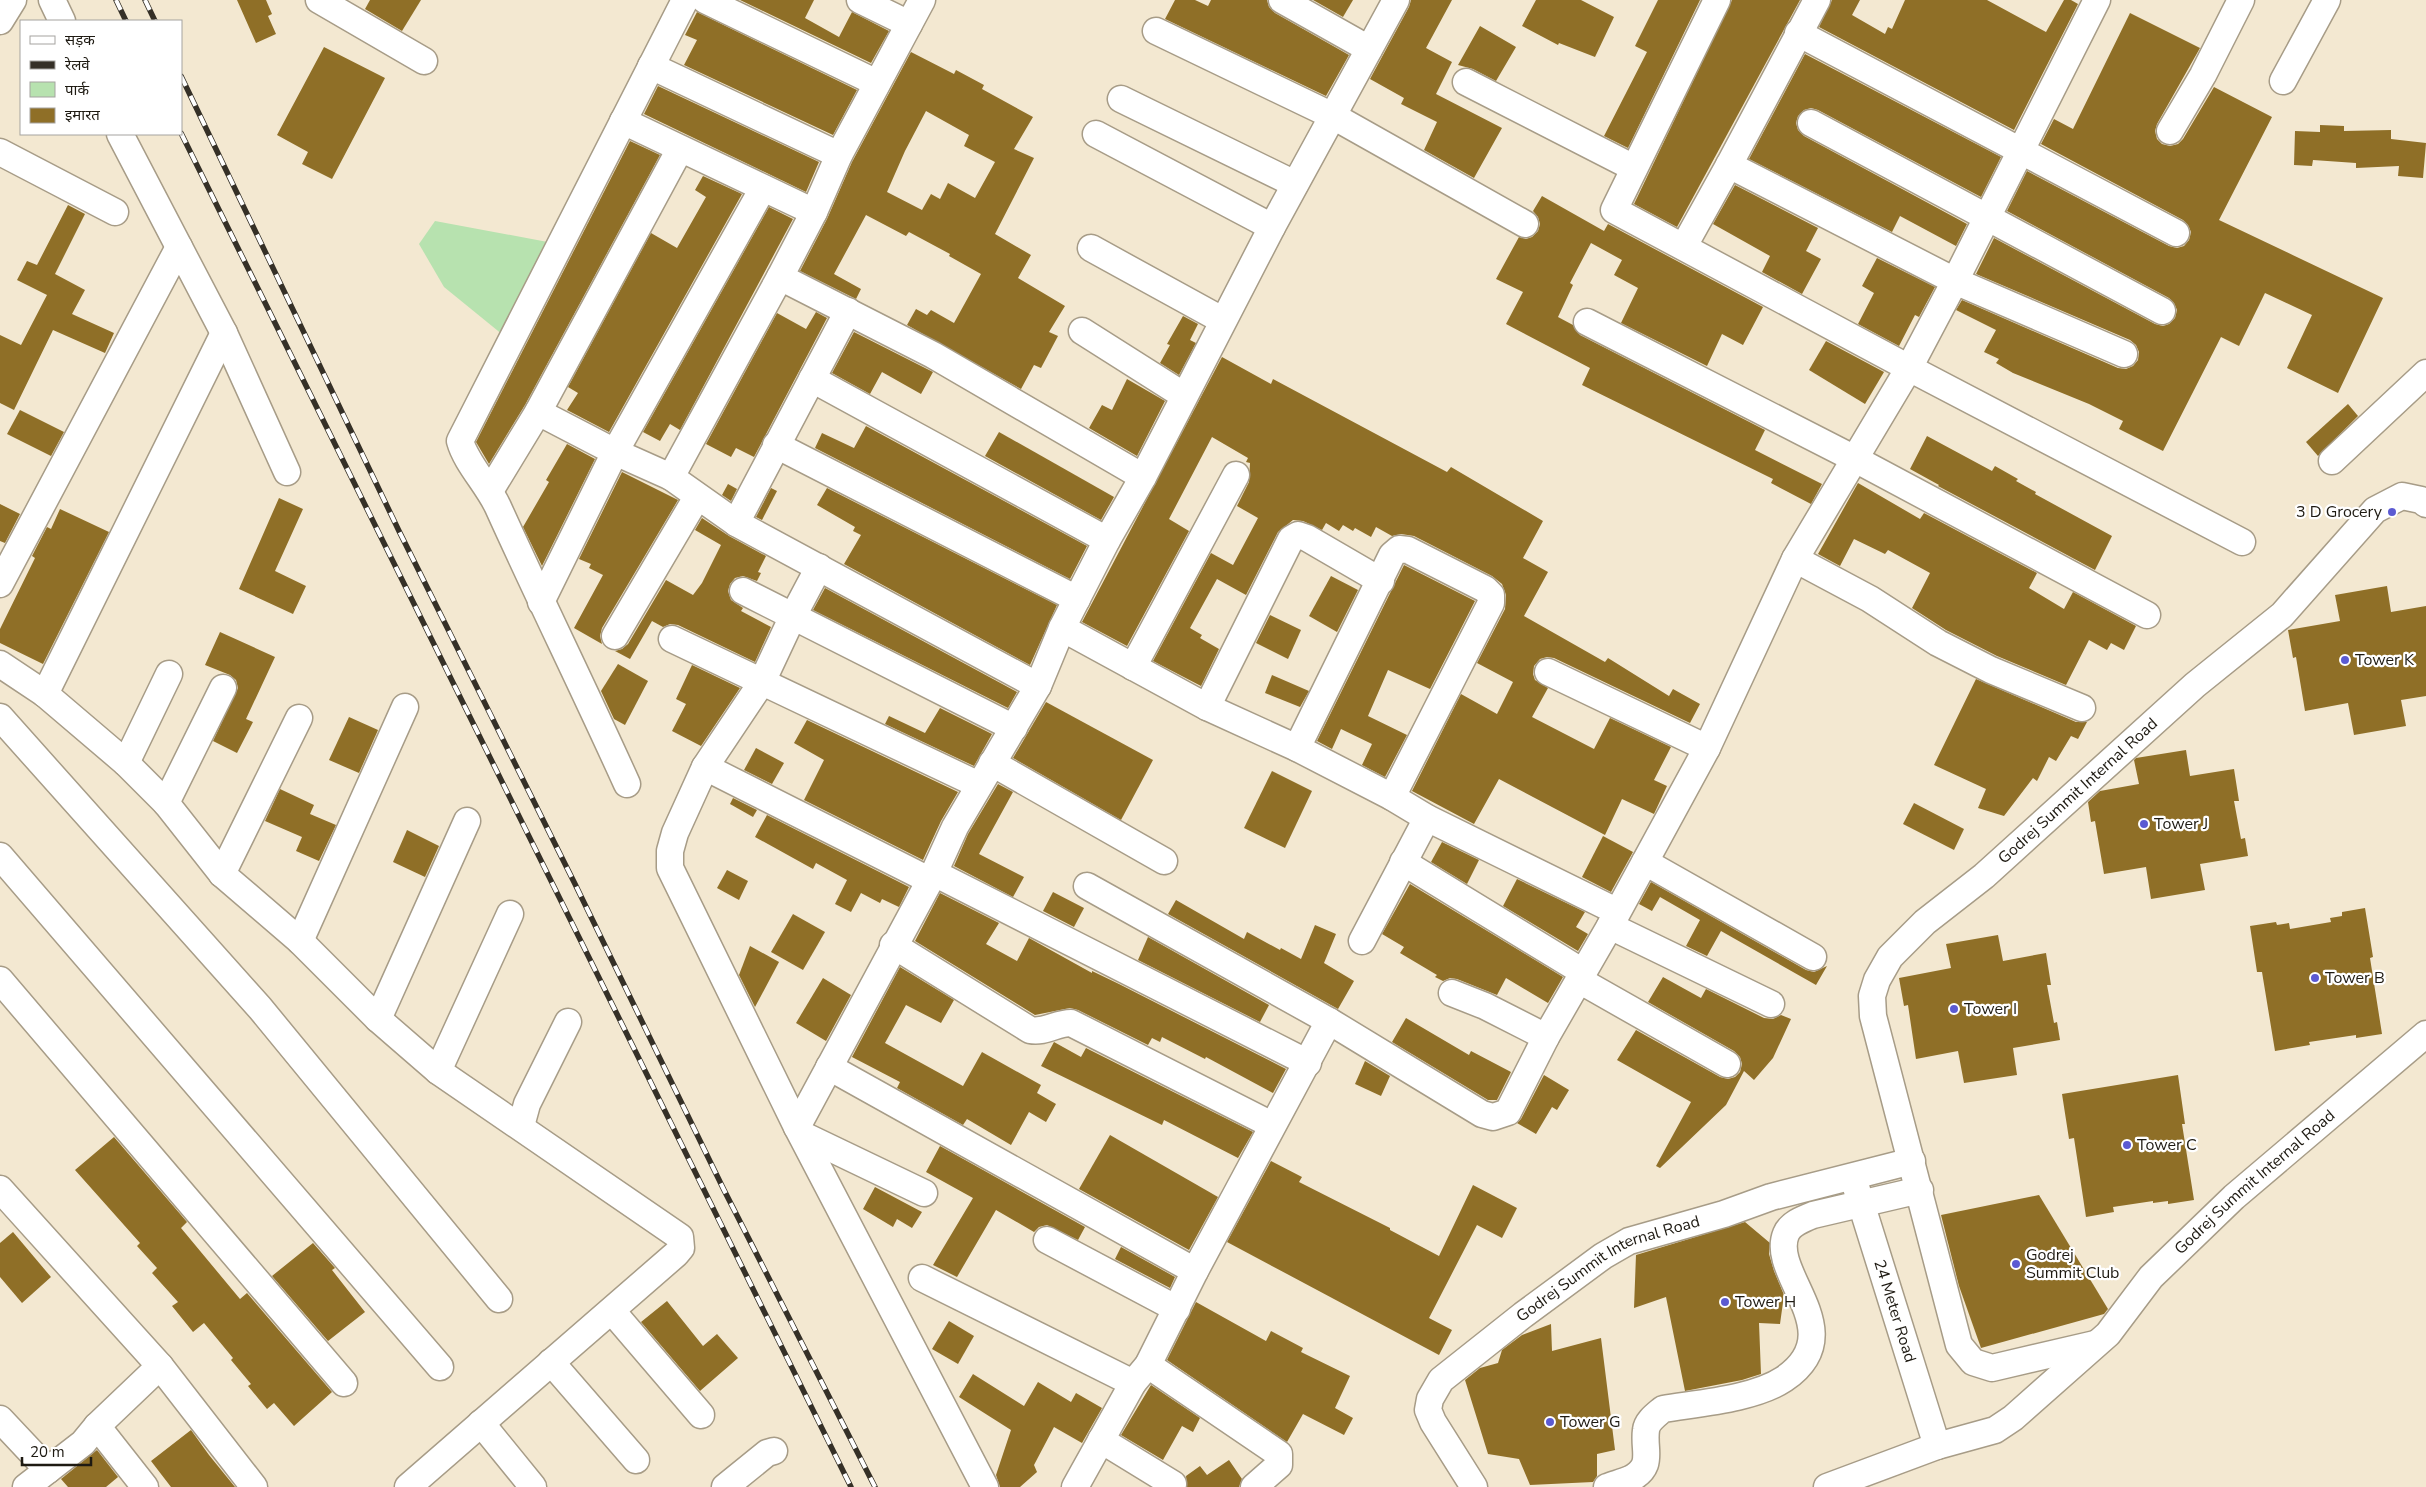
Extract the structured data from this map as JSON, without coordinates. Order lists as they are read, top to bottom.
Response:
{
  "streets": {
    "street": ["Godrej Summit Internal Road", "24 Meter Road"]
  },
  "crossings": [
    ["Godrej Summit Internal Road", "24 Meter Road"]
  ],
  "places": [
    "3 D Grocery",
    "Tower K",
    "Tower J",
    "Tower B",
    "Tower I",
    "Tower C",
    "Godrej Summit Club",
    "Tower H",
    "Tower G"
  ],
  "legend": [
    "सड़क",
    "रेलवे",
    "पार्क",
    "इमारत"
  ],
  "scale_bar": "20 m"
}
